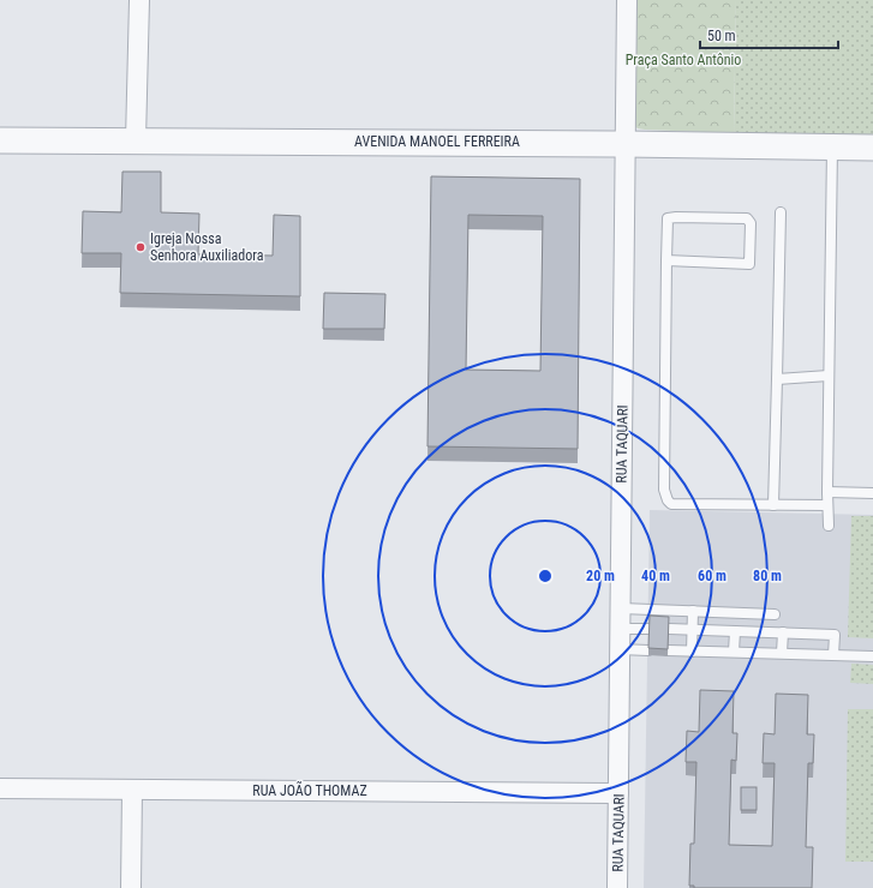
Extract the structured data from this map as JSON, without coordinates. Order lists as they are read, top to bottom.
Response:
{
  "streets": {
    "street": ["AVENIDA MANOEL FERREIRA", "RUA TAQUARI", "RUA JOÃO THOMAZ"]
  },
  "crossings": [
    ["AVENIDA MANOEL FERREIRA", "RUA TAQUARI"],
    ["RUA TAQUARI", "RUA JOÃO THOMAZ"]
  ],
  "parks": ["Praça Santo Antônio"],
  "places": ["Igreja Nossa Senhora Auxiliadora"],
  "scale_bar": "50 m",
  "rings": [
    "20 m",
    "40 m",
    "60 m",
    "80 m"
  ]
}
